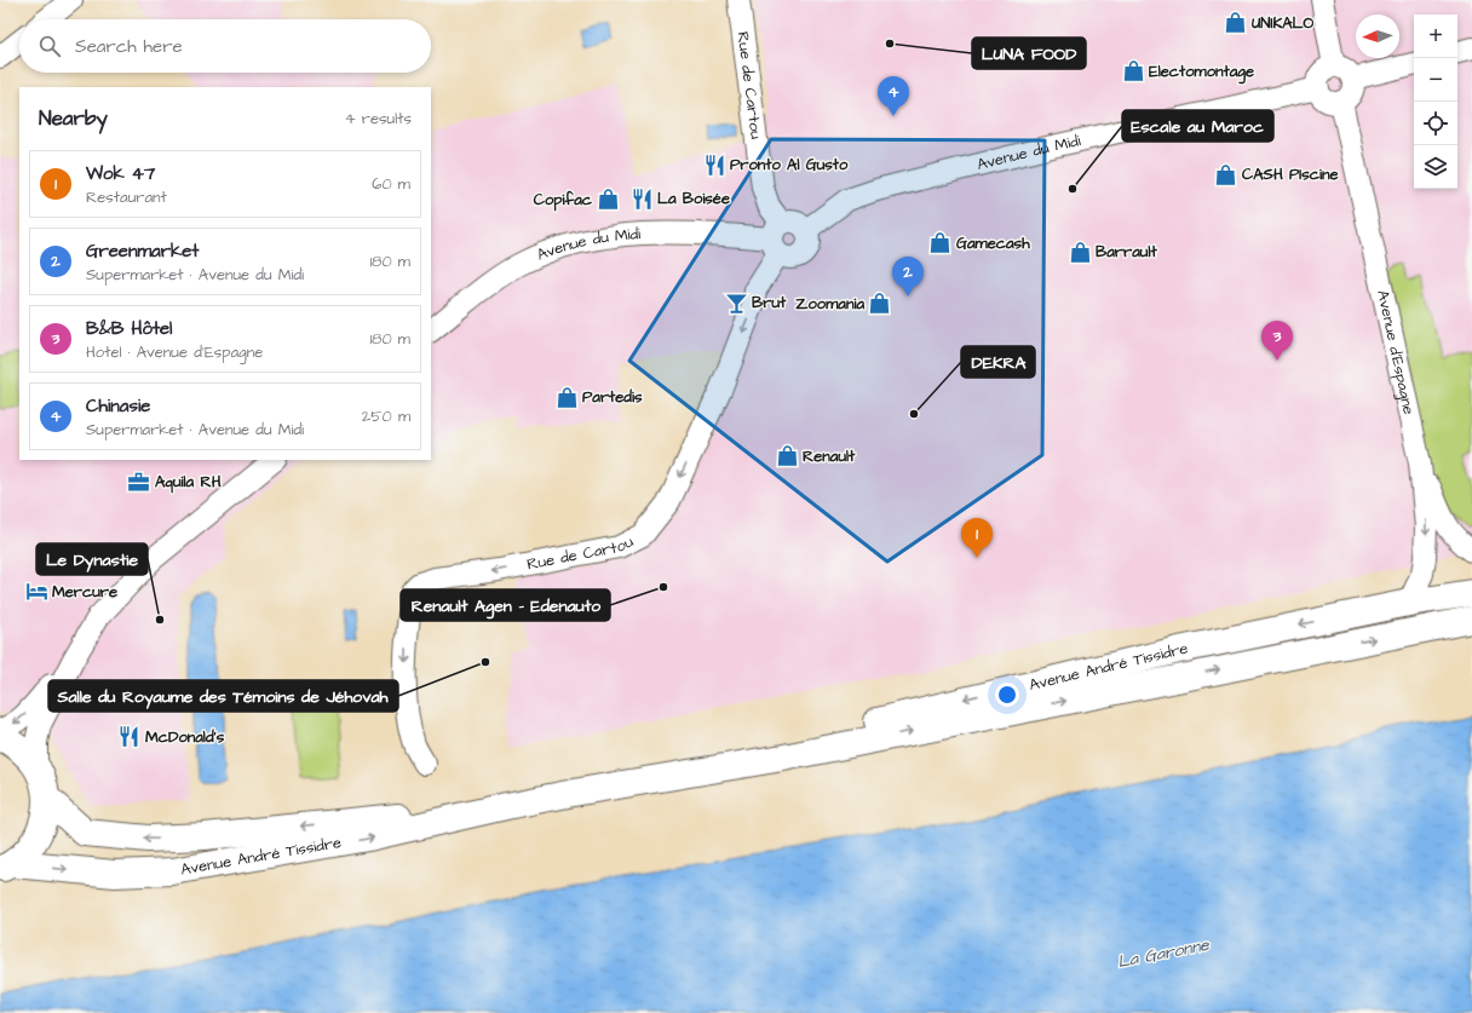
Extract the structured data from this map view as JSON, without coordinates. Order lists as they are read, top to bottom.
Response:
{
  "streets": {
    "main road": ["Avenue André Tissidre"],
    "street": ["Rue de Cartou", "Avenue du Midi", "Avenue d'Espagne"]
  },
  "crossings": [
    ["Rue de Cartou", "Avenue du Midi"],
    ["Avenue du Midi", "Avenue d'Espagne"],
    ["Avenue d'Espagne", "Avenue André Tissidre"]
  ],
  "one_way": ["Rue de Cartou"],
  "water": ["La Garonne"],
  "places": {
    "shop": [
      "UNIKALO",
      "Electomontage",
      "CASH PIscine",
      "Copifac",
      "Gamecash",
      "Barrault",
      "Zoomania",
      "Partedis",
      "Renault"
    ],
    "other": [
      "LUNA FOOD",
      "Escale au Maroc",
      "DEKRA",
      "Renault Agen - Edenauto",
      "Le Dynastie",
      "Salle du Royaume des Témoins de Jéhovah"
    ],
    "restaurant": ["Pronto Al Gusto", "La Boisée", "McDonald's"],
    "bar": ["Brut"],
    "office": ["Aquila RH"],
    "hotel": ["Mercure"]
  },
  "north": "left",
  "page": {
    "map_buttons": ["+", "−"],
    "search": "Search here",
    "pins": [
      "4",
      "2",
      "3",
      "1"
    ],
    "heading": ["Nearby", "4 results"],
    "list": [
      {
        "mark": "1",
        "name": "Wok 47",
        "note": "Restaurant",
        "value": "60 m"
      },
      {
        "mark": "2",
        "name": "Greenmarket",
        "note": "Supermarket · Avenue du Midi",
        "value": "180 m"
      },
      {
        "mark": "3",
        "name": "B&B Hôtel",
        "note": "Hotel · Avenue d'Espagne",
        "value": "180 m"
      },
      {
        "mark": "4",
        "name": "Chinasie",
        "note": "Supermarket · Avenue du Midi",
        "value": "250 m"
      }
    ]
  }
}
